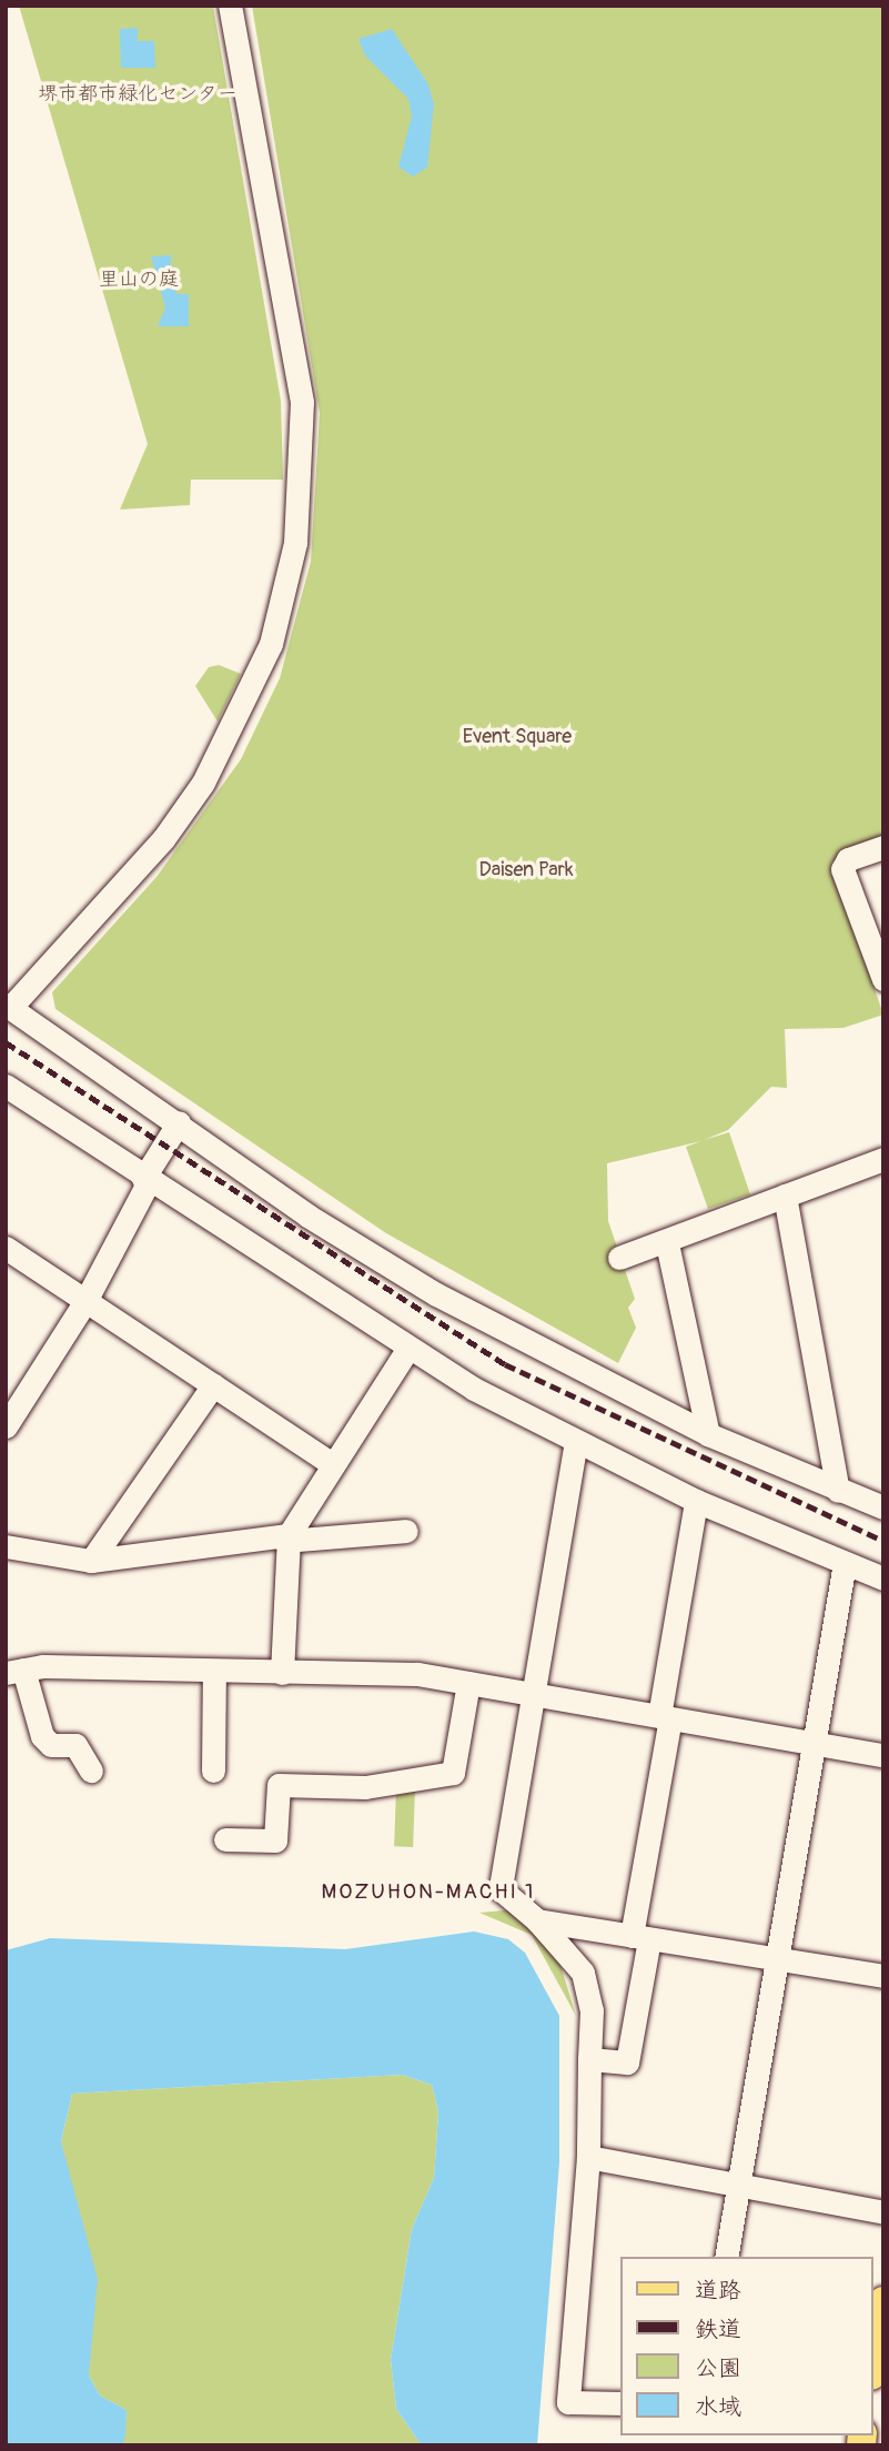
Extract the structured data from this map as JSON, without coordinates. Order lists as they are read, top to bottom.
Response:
{
  "districts": ["MOZUHON-MACHI 1"],
  "parks": [
    "堺市都市緑化センター",
    "里山の庭",
    "Event Square",
    "Daisen Park"
  ],
  "legend": [
    "道路",
    "鉄道",
    "公園",
    "水域"
  ]
}
